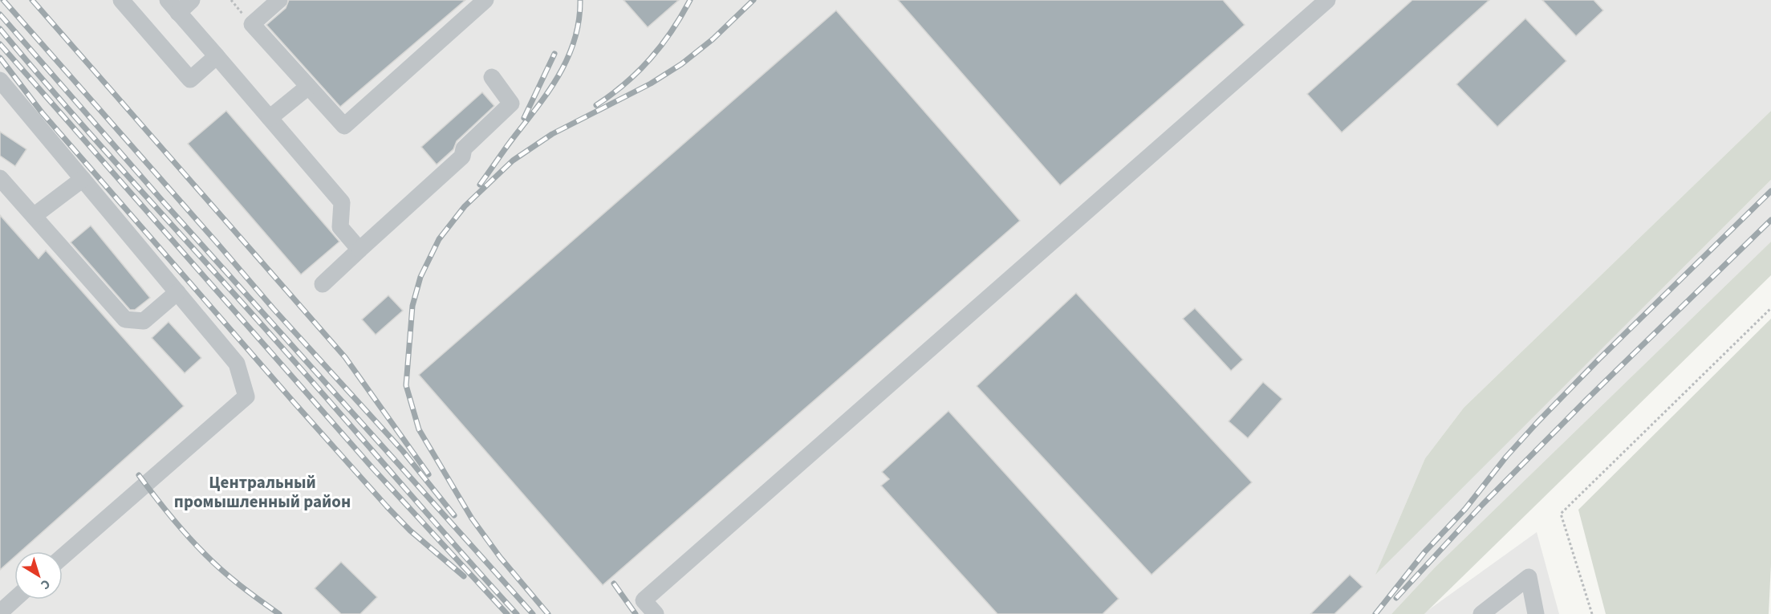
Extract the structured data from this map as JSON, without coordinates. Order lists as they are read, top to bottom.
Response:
{
  "districts": ["Центральный промышленный район"],
  "north": "bottom right"
}
